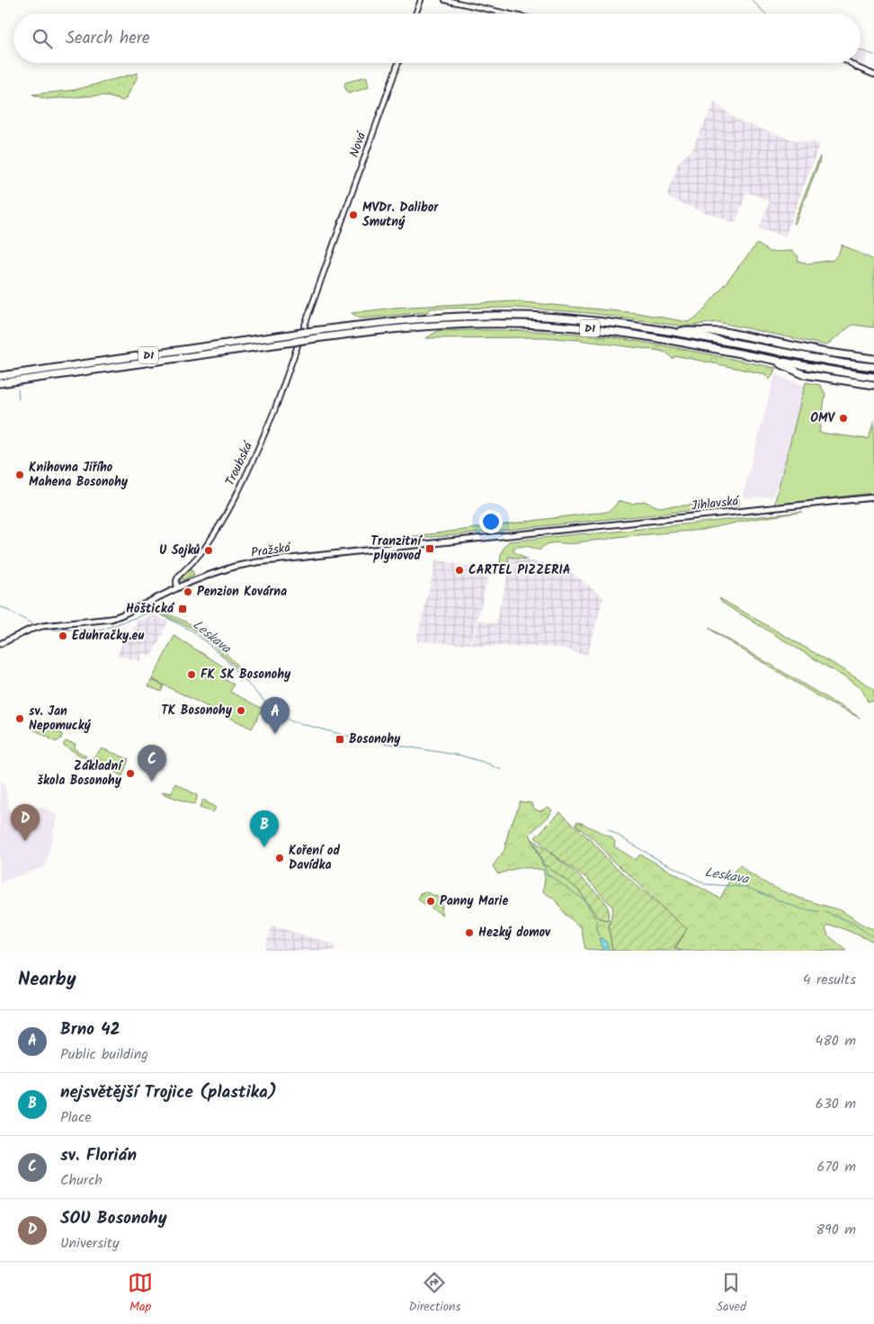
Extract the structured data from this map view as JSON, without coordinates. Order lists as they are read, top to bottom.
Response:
{
  "streets": {
    "highway": ["D1"],
    "main road": ["Jihlavská", "Pražská"],
    "street": ["Nová", "Troubská"]
  },
  "crossings": [
    ["Nová", "D1"],
    ["Nová", "Troubská"],
    ["D1", "Troubská"],
    ["Troubská", "Pražská"],
    ["Jihlavská", "Pražská"]
  ],
  "water": ["Leskava"],
  "places": {
    "other": [
      "MVDr. Dalibor Smutný",
      "OMV",
      "Knihovna Jiřího Mahena Bosonohy",
      "U Sojků",
      "CARTEL PIZZERIA",
      "Penzion Kovárna",
      "Eduhračky.eu",
      "FK SK Bosonohy",
      "TK Bosonohy",
      "sv. Jan Nepomucký",
      "Základní škola Bosonohy",
      "Koření od Davídka",
      "Panny Marie",
      "Hezký domov"
    ],
    "transit": ["Tranzitní plynovod", "Hoštická", "Bosonohy"]
  },
  "page": {
    "search": "Search here",
    "pins": [
      "A",
      "C",
      "D",
      "B"
    ],
    "heading": ["Nearby", "4 results"],
    "list": [
      {
        "mark": "A",
        "name": "Brno 42",
        "note": "Public building",
        "value": "480 m"
      },
      {
        "mark": "B",
        "name": "nejsvětější Trojice (plastika)",
        "note": "Place",
        "value": "630 m"
      },
      {
        "mark": "C",
        "name": "sv. Florián",
        "note": "Church",
        "value": "670 m"
      },
      {
        "mark": "D",
        "name": "SOU Bosonohy",
        "note": "University",
        "value": "890 m"
      }
    ],
    "nav": ["Map", "Directions", "Saved"]
  }
}
